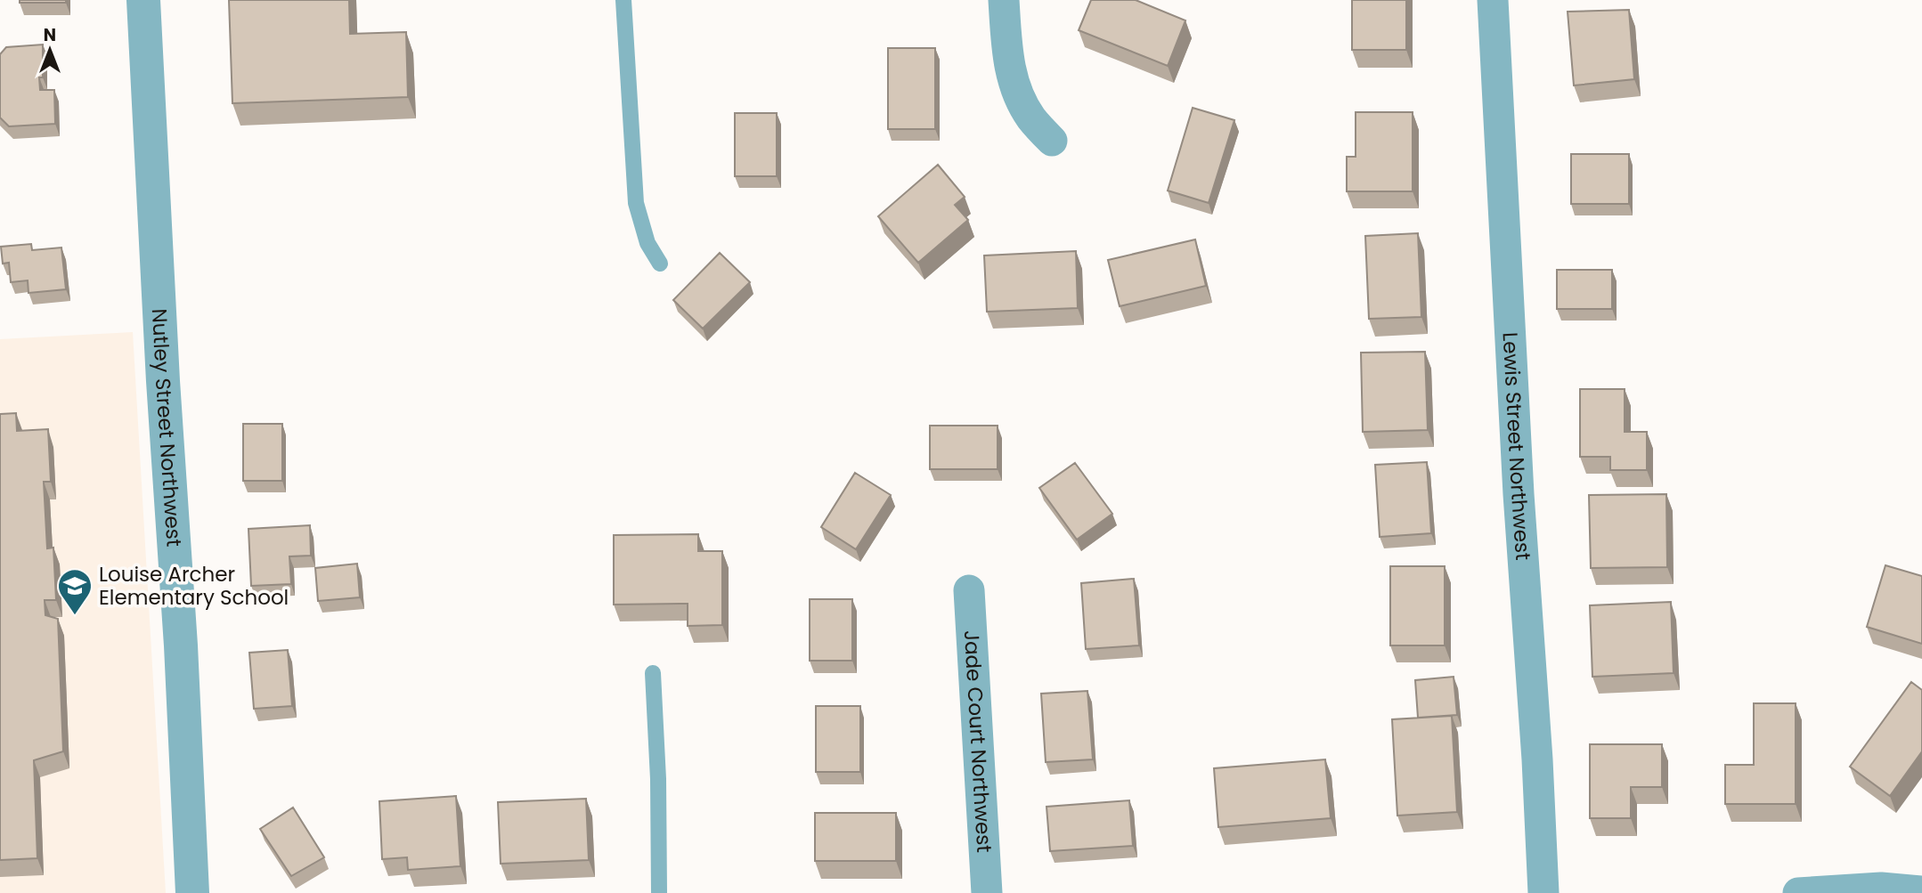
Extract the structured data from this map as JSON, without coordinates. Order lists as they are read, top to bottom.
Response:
{
  "streets": {
    "street": ["Nutley Street Northwest", "Lewis Street Northwest", "Jade Court Northwest"]
  },
  "places": {
    "school or university": ["Louise Archer Elementary School"]
  },
  "north": "top"
}
